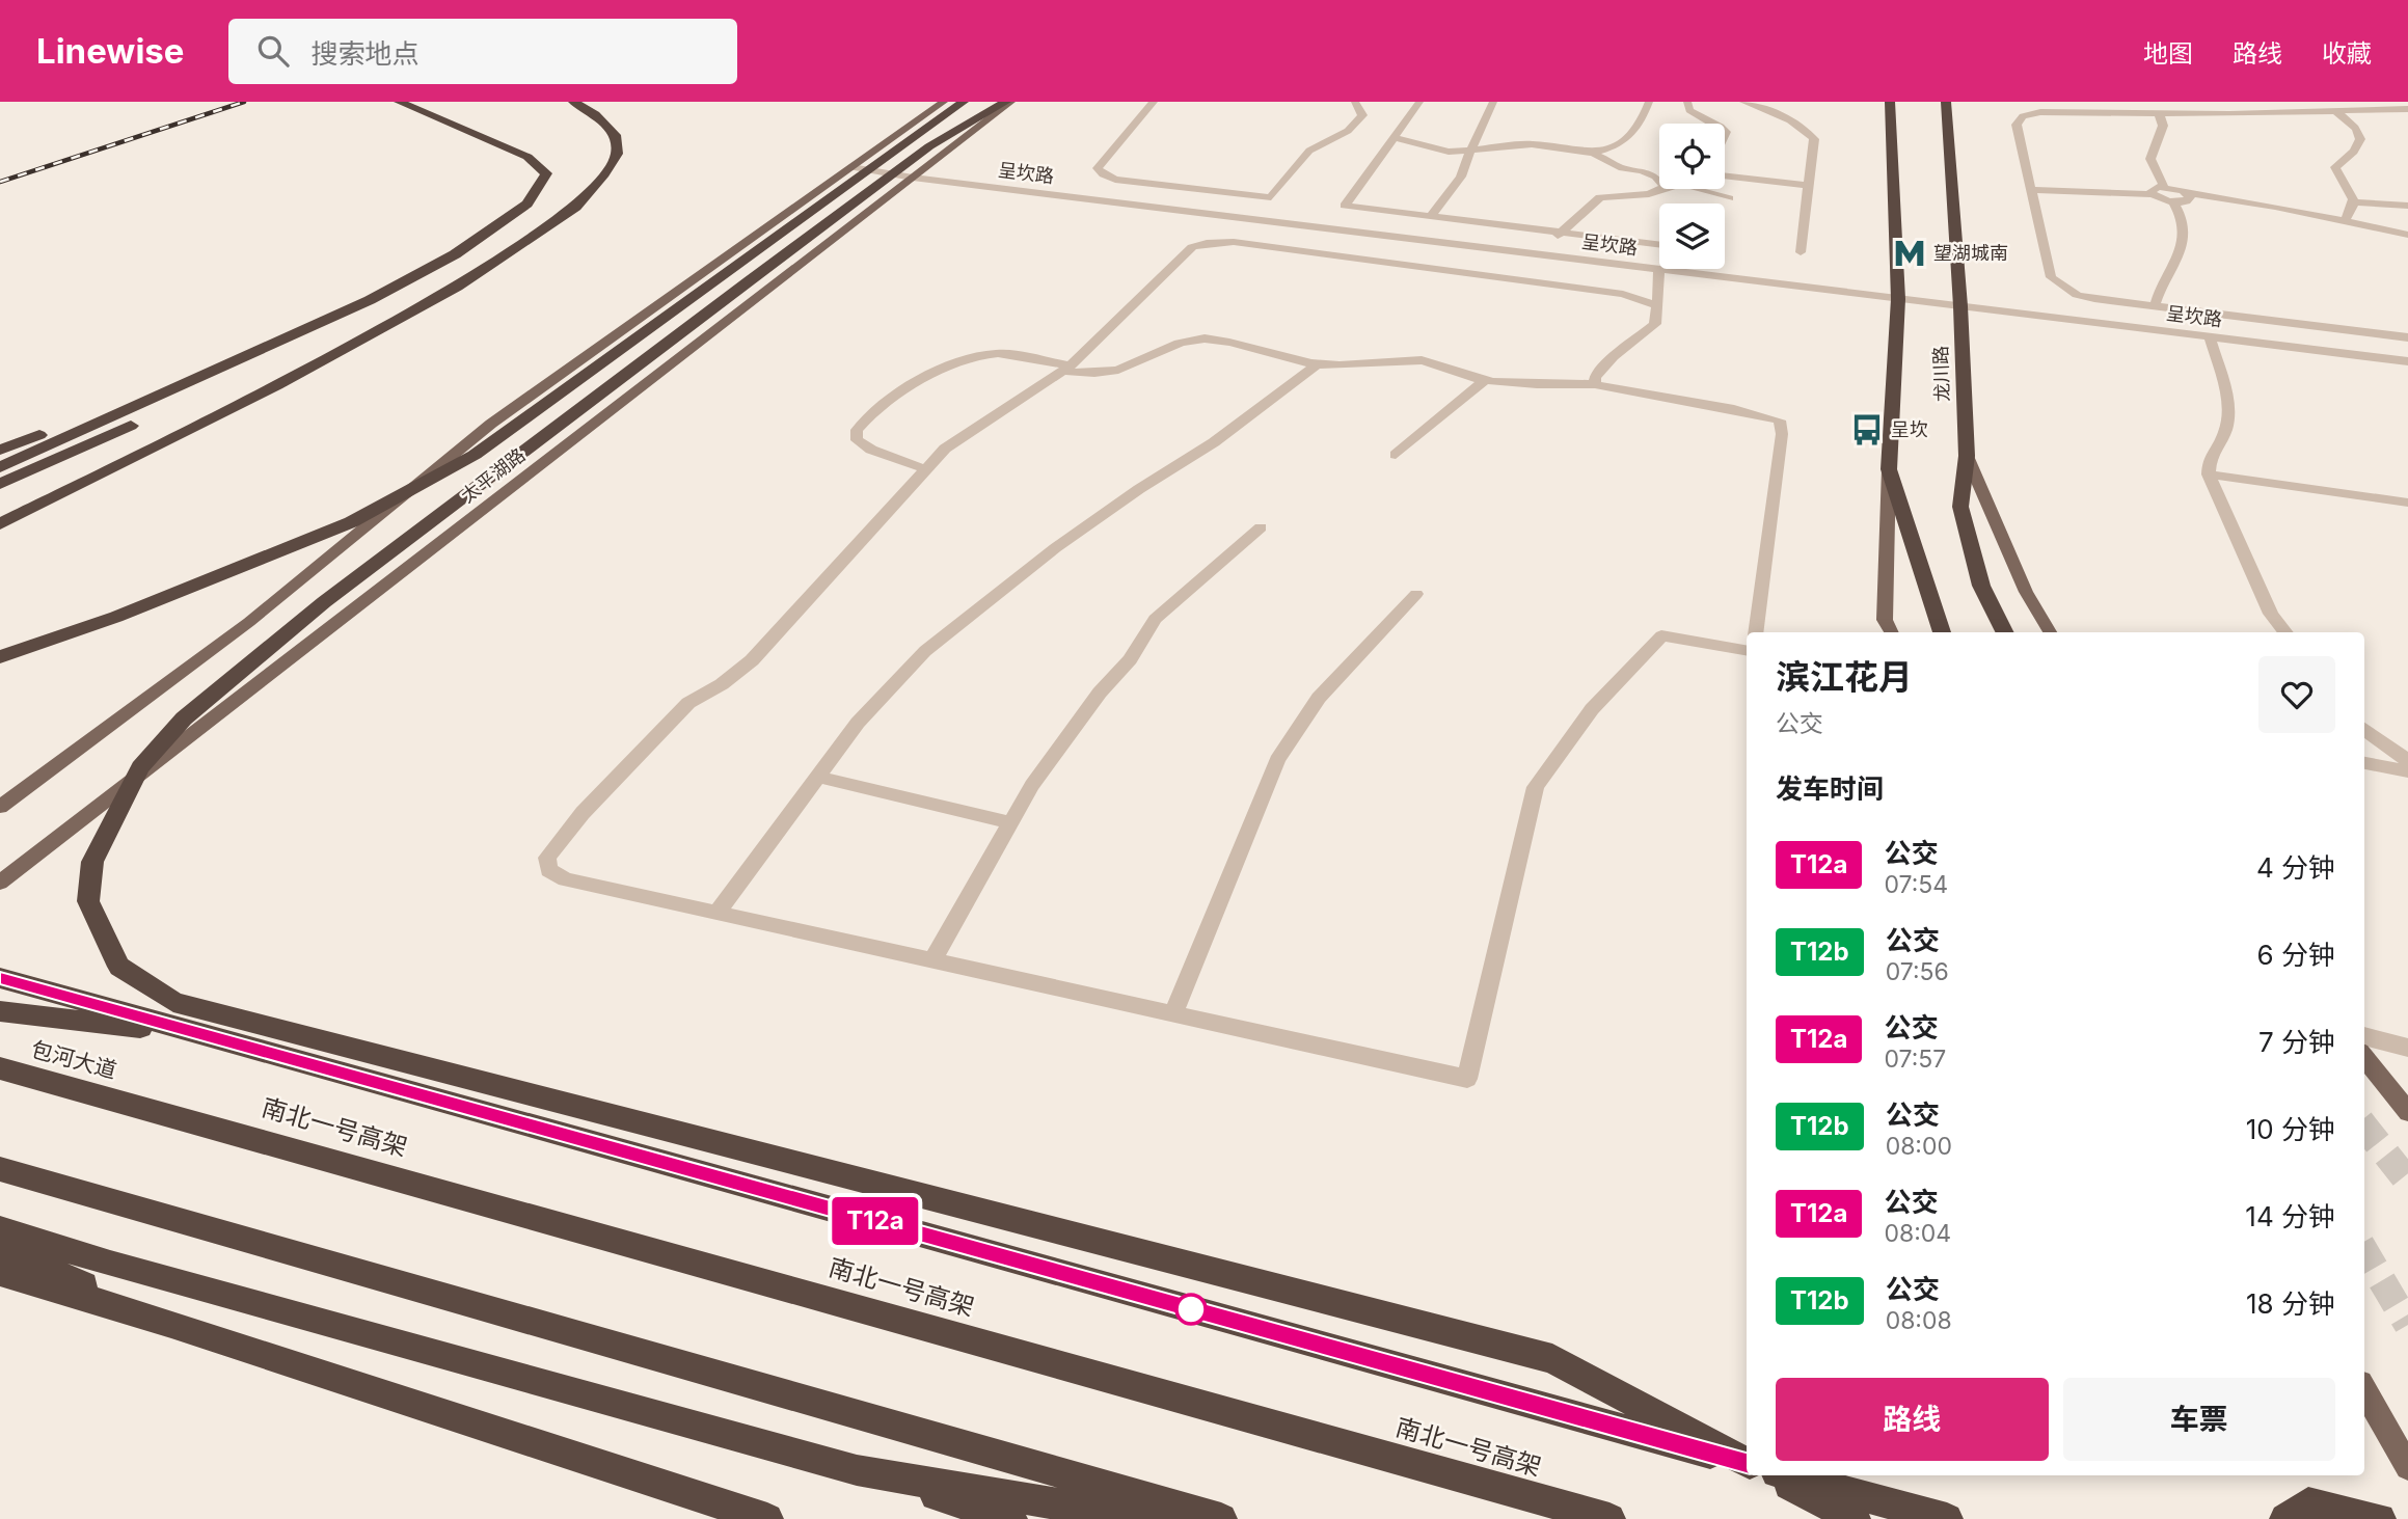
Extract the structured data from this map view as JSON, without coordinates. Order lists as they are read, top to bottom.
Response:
{
  "streets": {
    "highway": ["龙川路", "包河大道", "南北一号高架"],
    "main road": ["太平湖路"],
    "street": ["呈坎路"]
  },
  "crossings": [
    ["呈坎路", "龙川路"],
    ["呈坎路", "太平湖路"],
    ["包河大道", "南北一号高架"]
  ],
  "places": {
    "metro station": ["望湖城南"],
    "bus stop": ["呈坎"]
  },
  "lines": ["bus line T12a"],
  "page": {
    "header": "Linewise",
    "search": "搜索地点",
    "nav": ["地图", "路线", "收藏"],
    "on_map": "T12a",
    "heading": [
      ["滨江花月", "公交"],
      "发车时间"
    ],
    "list": [
      {
        "mark": "T12a",
        "name": "公交",
        "note": "07:54",
        "value": "4 分钟"
      },
      {
        "mark": "T12b",
        "name": "公交",
        "note": "07:56",
        "value": "6 分钟"
      },
      {
        "mark": "T12a",
        "name": "公交",
        "note": "07:57",
        "value": "7 分钟"
      },
      {
        "mark": "T12b",
        "name": "公交",
        "note": "08:00",
        "value": "10 分钟"
      },
      {
        "mark": "T12a",
        "name": "公交",
        "note": "08:04",
        "value": "14 分钟"
      },
      {
        "mark": "T12b",
        "name": "公交",
        "note": "08:08",
        "value": "18 分钟"
      }
    ],
    "buttons": ["路线", "车票"]
  }
}
